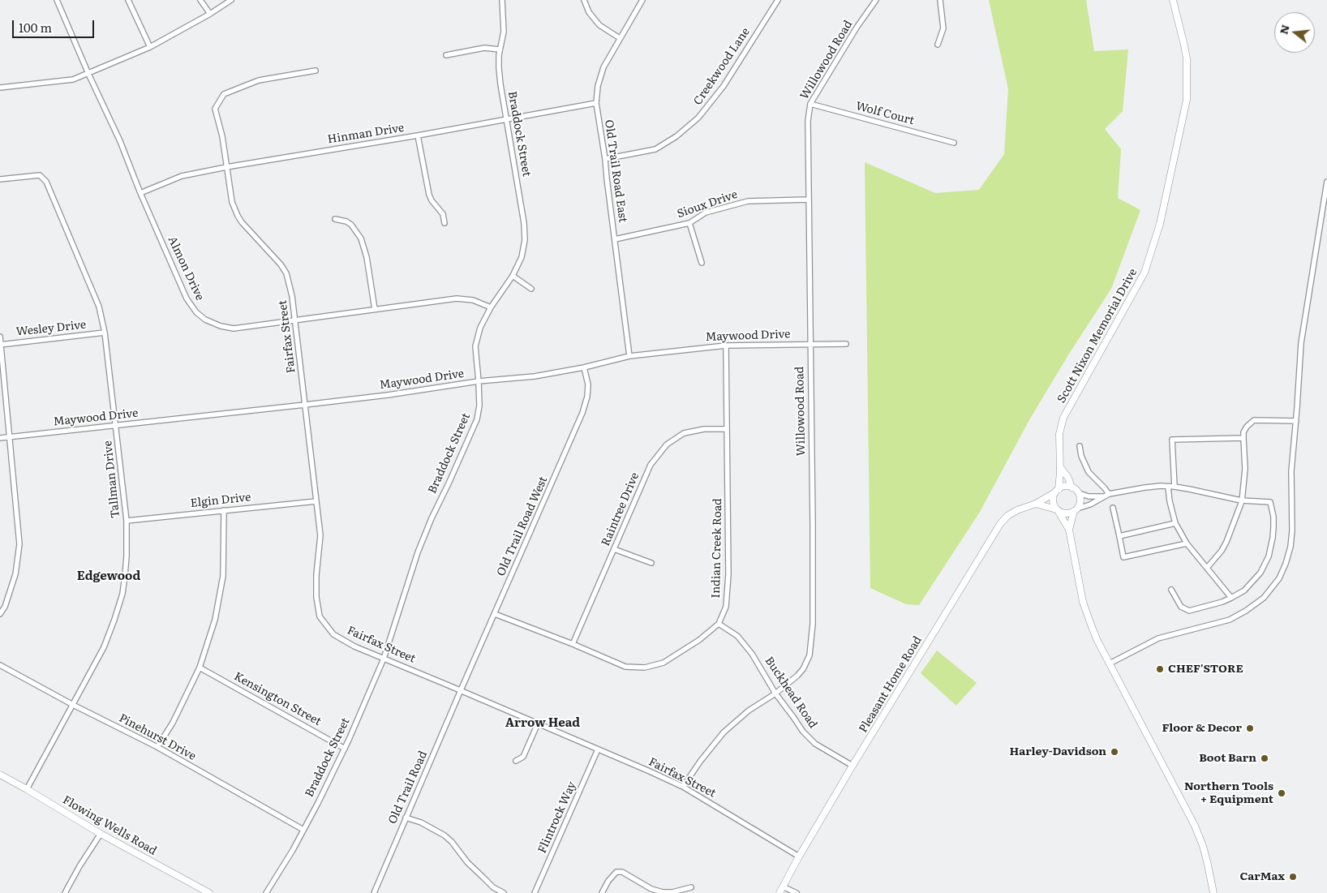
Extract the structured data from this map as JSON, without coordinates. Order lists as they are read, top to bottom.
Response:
{
  "streets": {
    "main road": ["Scott Nixon Memorial Drive", "Pleasant Home Road", "Flowing Wells Road"],
    "street": [
      "Willowood Road",
      "Creekwood Lane",
      "Wolf Court",
      "Hinman Drive",
      "Braddock Street",
      "Old Trail Road East",
      "Sioux Drive",
      "Almon Drive",
      "Wesley Drive",
      "Maywood Drive",
      "Fairfax Street",
      "Tallman Drive",
      "Elgin Drive",
      "Raintree Drive",
      "Old Trail Road West",
      "Indian Creek Road",
      "Buckhead Road",
      "Kensington Street",
      "Pinehurst Drive",
      "Old Trail Road",
      "Flintrock Way"
    ]
  },
  "crossings": [
    ["Willowood Road", "Wolf Court"],
    ["Willowood Road", "Sioux Drive"],
    ["Willowood Road", "Maywood Drive"],
    ["Willowood Road", "Fairfax Street"],
    ["Willowood Road", "Buckhead Road"],
    ["Creekwood Lane", "Old Trail Road East"],
    ["Hinman Drive", "Braddock Street"],
    ["Hinman Drive", "Old Trail Road East"],
    ["Hinman Drive", "Almon Drive"],
    ["Hinman Drive", "Fairfax Street"],
    ["Braddock Street", "Almon Drive"],
    ["Braddock Street", "Maywood Drive"],
    ["Braddock Street", "Fairfax Street"],
    ["Braddock Street", "Kensington Street"],
    ["Braddock Street", "Pinehurst Drive"],
    ["Old Trail Road East", "Sioux Drive"],
    ["Old Trail Road East", "Maywood Drive"],
    ["Almon Drive", "Fairfax Street"],
    ["Wesley Drive", "Tallman Drive"],
    ["Maywood Drive", "Fairfax Street"],
    ["Maywood Drive", "Tallman Drive"],
    ["Maywood Drive", "Old Trail Road West"],
    ["Maywood Drive", "Indian Creek Road"],
    ["Scott Nixon Memorial Drive", "Pleasant Home Road"],
    ["Fairfax Street", "Elgin Drive"],
    ["Fairfax Street", "Old Trail Road West"],
    ["Fairfax Street", "Pleasant Home Road"],
    ["Fairfax Street", "Old Trail Road"],
    ["Fairfax Street", "Flintrock Way"],
    ["Tallman Drive", "Elgin Drive"],
    ["Tallman Drive", "Pinehurst Drive"],
    ["Tallman Drive", "Flowing Wells Road"],
    ["Raintree Drive", "Indian Creek Road"],
    ["Old Trail Road West", "Indian Creek Road"],
    ["Old Trail Road West", "Old Trail Road"],
    ["Indian Creek Road", "Buckhead Road"],
    ["Pleasant Home Road", "Buckhead Road"]
  ],
  "districts": ["Edgewood", "Arrow Head"],
  "places": [
    "CHEF'STORE",
    "Floor & Decor",
    "Harley-Davidson",
    "Boot Barn",
    "Northern Tools + Equipment",
    "CarMax"
  ],
  "scale_bar": "100 m",
  "north": "left"
}
